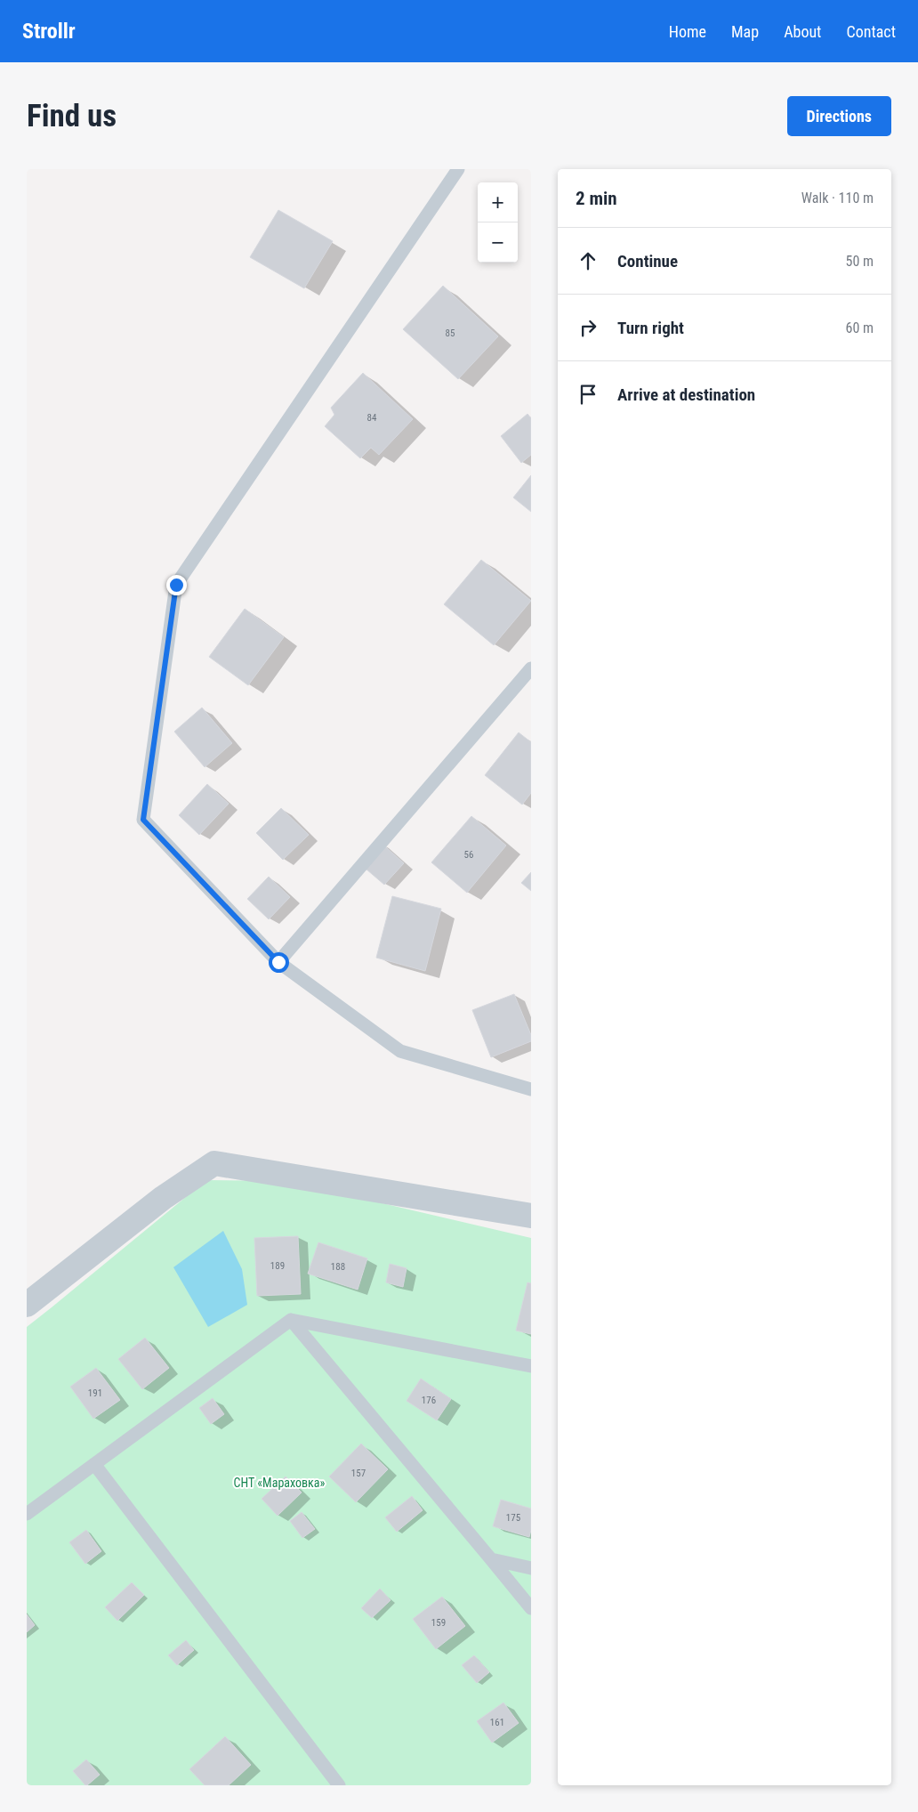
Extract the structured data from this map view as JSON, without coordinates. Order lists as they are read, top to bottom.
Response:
{
  "parks": ["СНТ «Мараховка»"],
  "house_numbers": [
    "85",
    "84",
    "56",
    "189",
    "188",
    "191",
    "176",
    "157",
    "175",
    "159",
    "161"
  ],
  "page": {
    "header": "Strollr",
    "nav": [
      "Home",
      "Map",
      "About",
      "Contact"
    ],
    "buttons": "Directions",
    "title": "Find us",
    "heading": ["2 min", "Walk · 110 m"],
    "map_buttons": ["+", "−"],
    "list": [
      ["Continue", "50 m"],
      ["Turn right", "60 m"],
      "Arrive at destination"
    ]
  }
}
